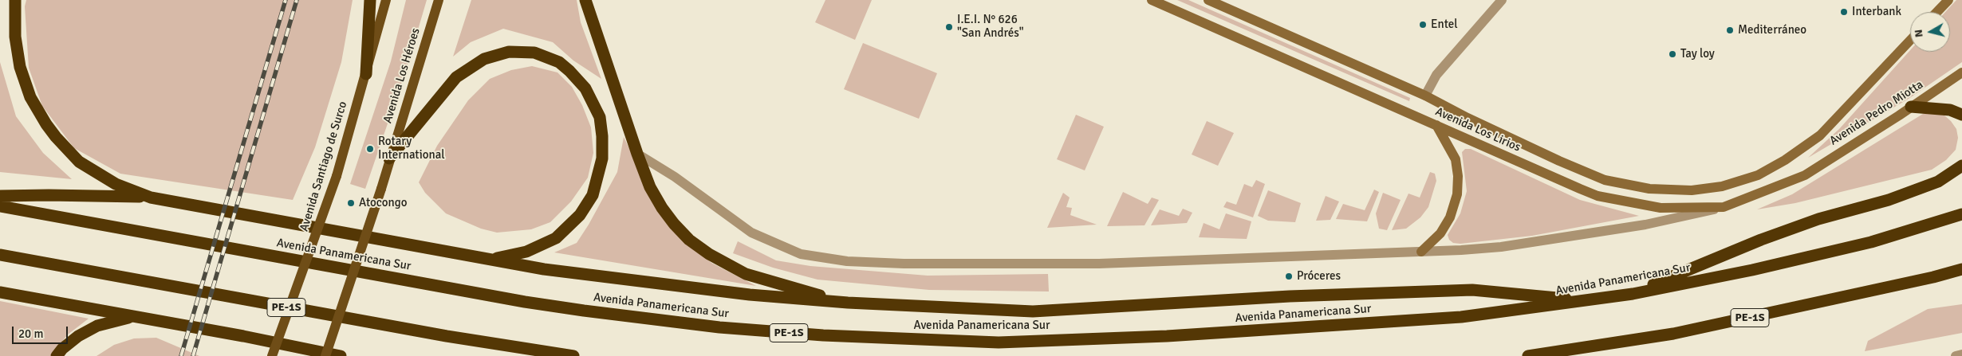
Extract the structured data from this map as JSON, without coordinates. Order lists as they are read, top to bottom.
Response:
{
  "streets": {
    "highway": ["Avenida Panamericana Sur", "PE-1S"],
    "main road": [
      "Avenida Los Héroes",
      "Avenida Pedro Miotta",
      "Avenida Los Lirios",
      "Avenida Santiago de Surco"
    ]
  },
  "crossings": [
    ["Avenida Pedro Miotta", "Avenida Los Lirios"]
  ],
  "places": [
    "Interbank",
    "Entel",
    "I.E.I. N° 626 \"San Andrés\"",
    "Mediterráneo",
    "Tay loy",
    "Rotary International",
    "Atocongo",
    "Próceres"
  ],
  "scale_bar": "20 m",
  "north": "left"
}
